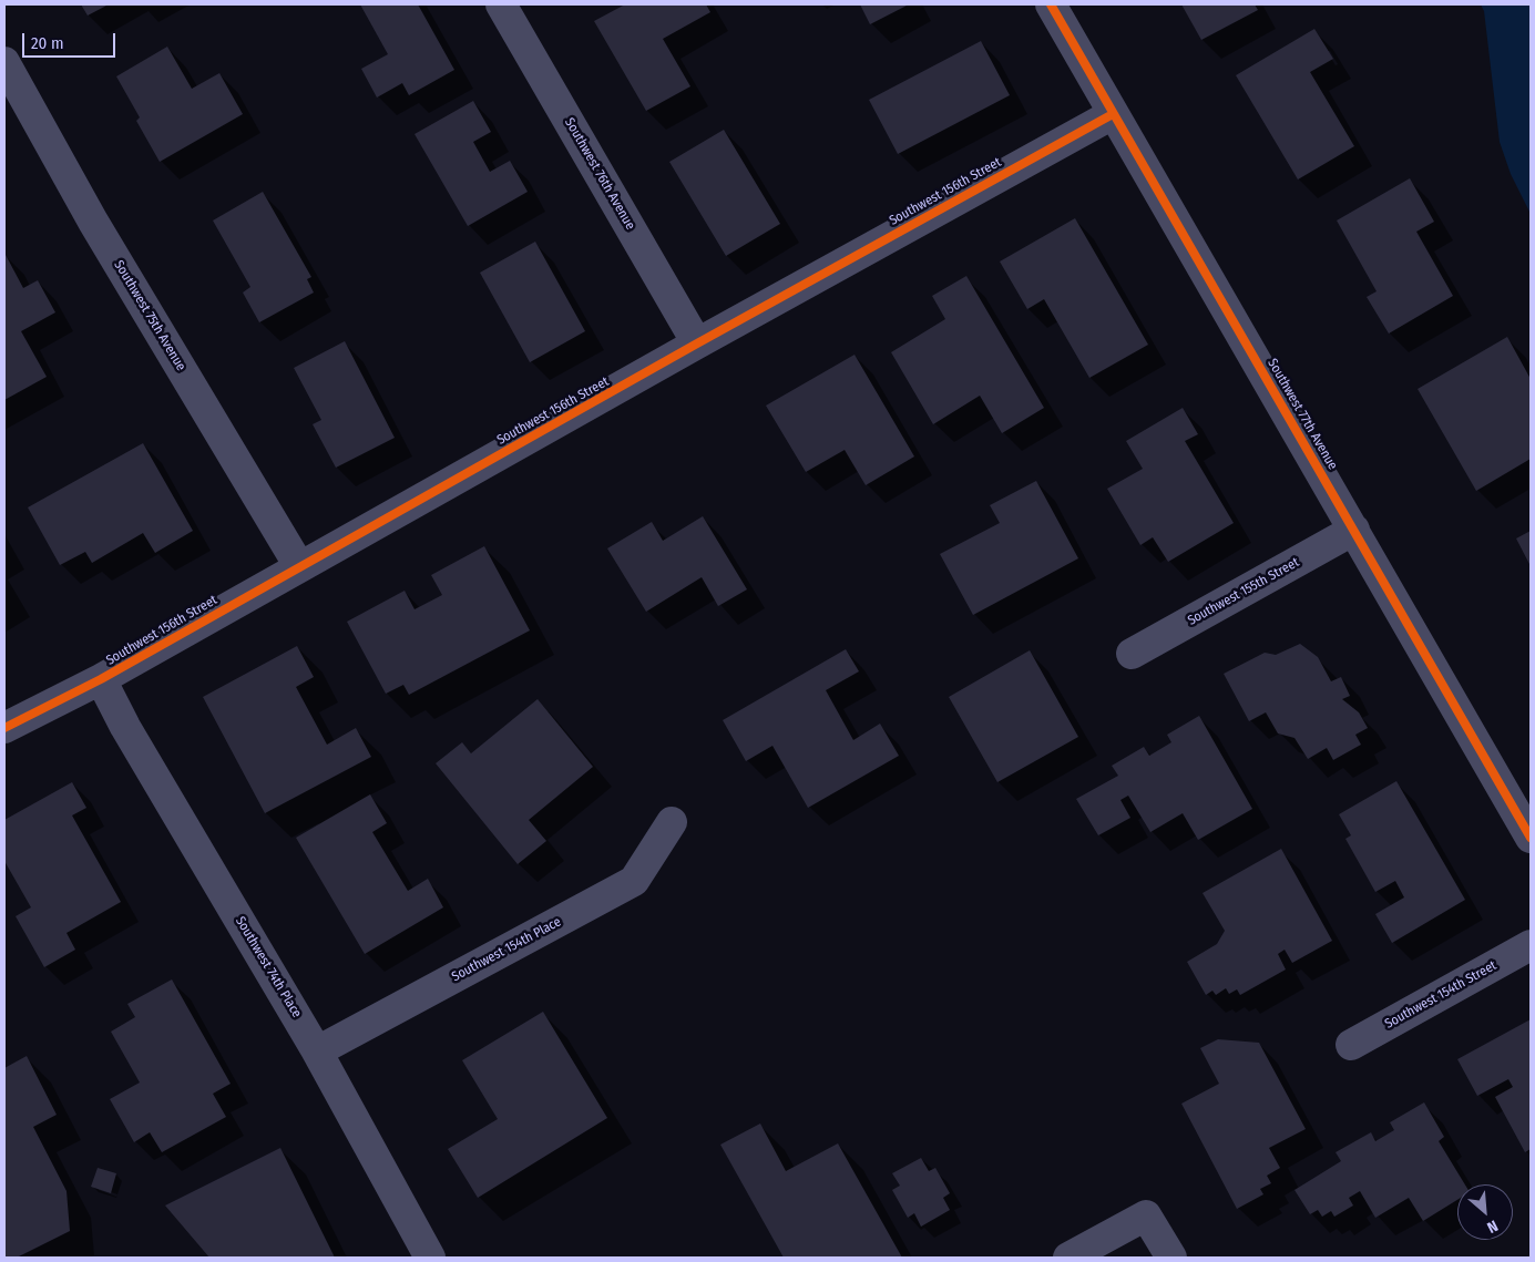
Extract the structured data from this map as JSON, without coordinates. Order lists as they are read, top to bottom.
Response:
{
  "streets": {
    "street": [
      "Southwest 76th Avenue",
      "Southwest 156th Street",
      "Southwest 75th Avenue",
      "Southwest 77th Avenue",
      "Southwest 155th Street",
      "Southwest 154th Place",
      "Southwest 74th Place",
      "Southwest 154th Street"
    ]
  },
  "crossings": [
    ["Southwest 76th Avenue", "Southwest 156th Street"],
    ["Southwest 156th Street", "Southwest 75th Avenue"],
    ["Southwest 156th Street", "Southwest 77th Avenue"],
    ["Southwest 156th Street", "Southwest 74th Place"],
    ["Southwest 77th Avenue", "Southwest 155th Street"],
    ["Southwest 154th Place", "Southwest 74th Place"]
  ],
  "scale_bar": "20 m",
  "north": "bottom right"
}
